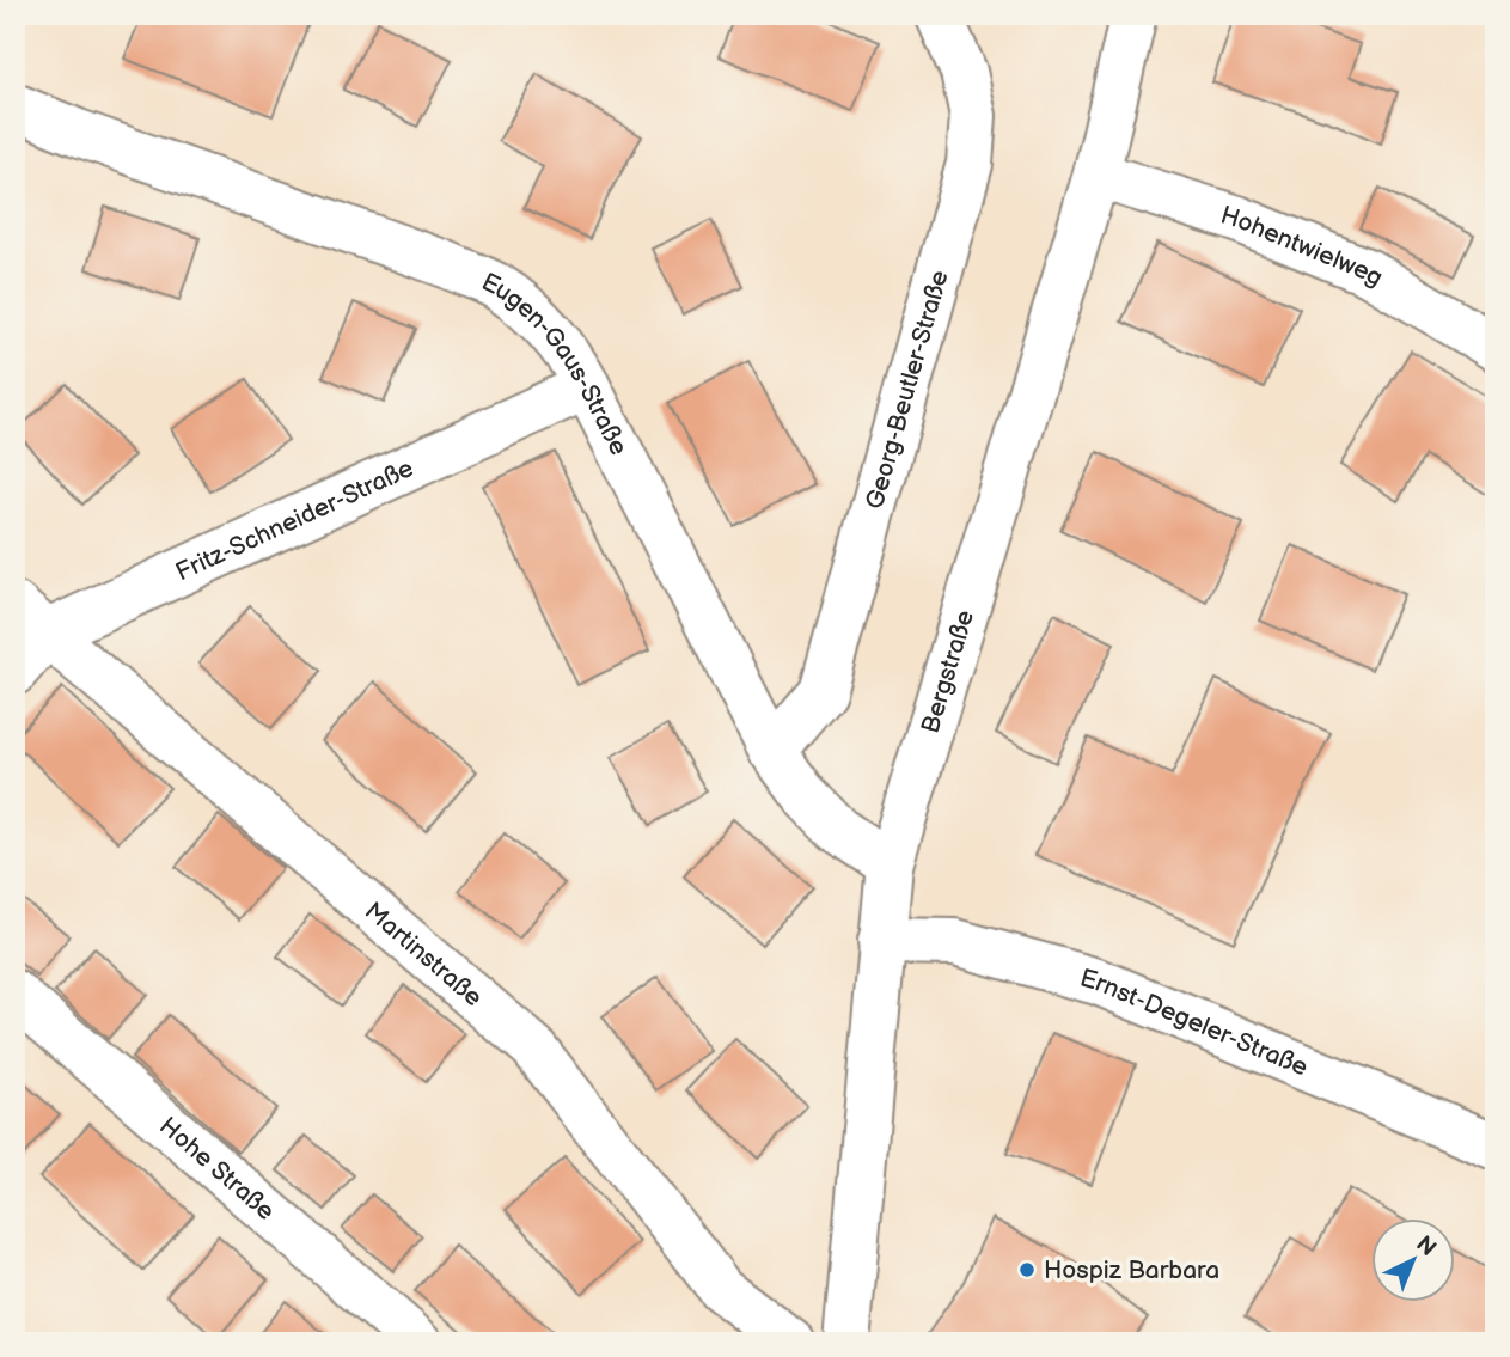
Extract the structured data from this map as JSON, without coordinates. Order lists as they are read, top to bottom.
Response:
{
  "streets": {
    "street": [
      "Hohentwielweg",
      "Eugen-Gaus-Straße",
      "Georg-Beutler-Straße",
      "Fritz-Schneider-Straße",
      "Bergstraße",
      "Martinstraße",
      "Ernst-Degeler-Straße",
      "Hohe Straße"
    ]
  },
  "crossings": [
    ["Hohentwielweg", "Bergstraße"],
    ["Eugen-Gaus-Straße", "Georg-Beutler-Straße"],
    ["Eugen-Gaus-Straße", "Fritz-Schneider-Straße"],
    ["Eugen-Gaus-Straße", "Bergstraße"],
    ["Fritz-Schneider-Straße", "Martinstraße"],
    ["Bergstraße", "Ernst-Degeler-Straße"]
  ],
  "places": ["Hospiz Barbara"],
  "north": "top right"
}
